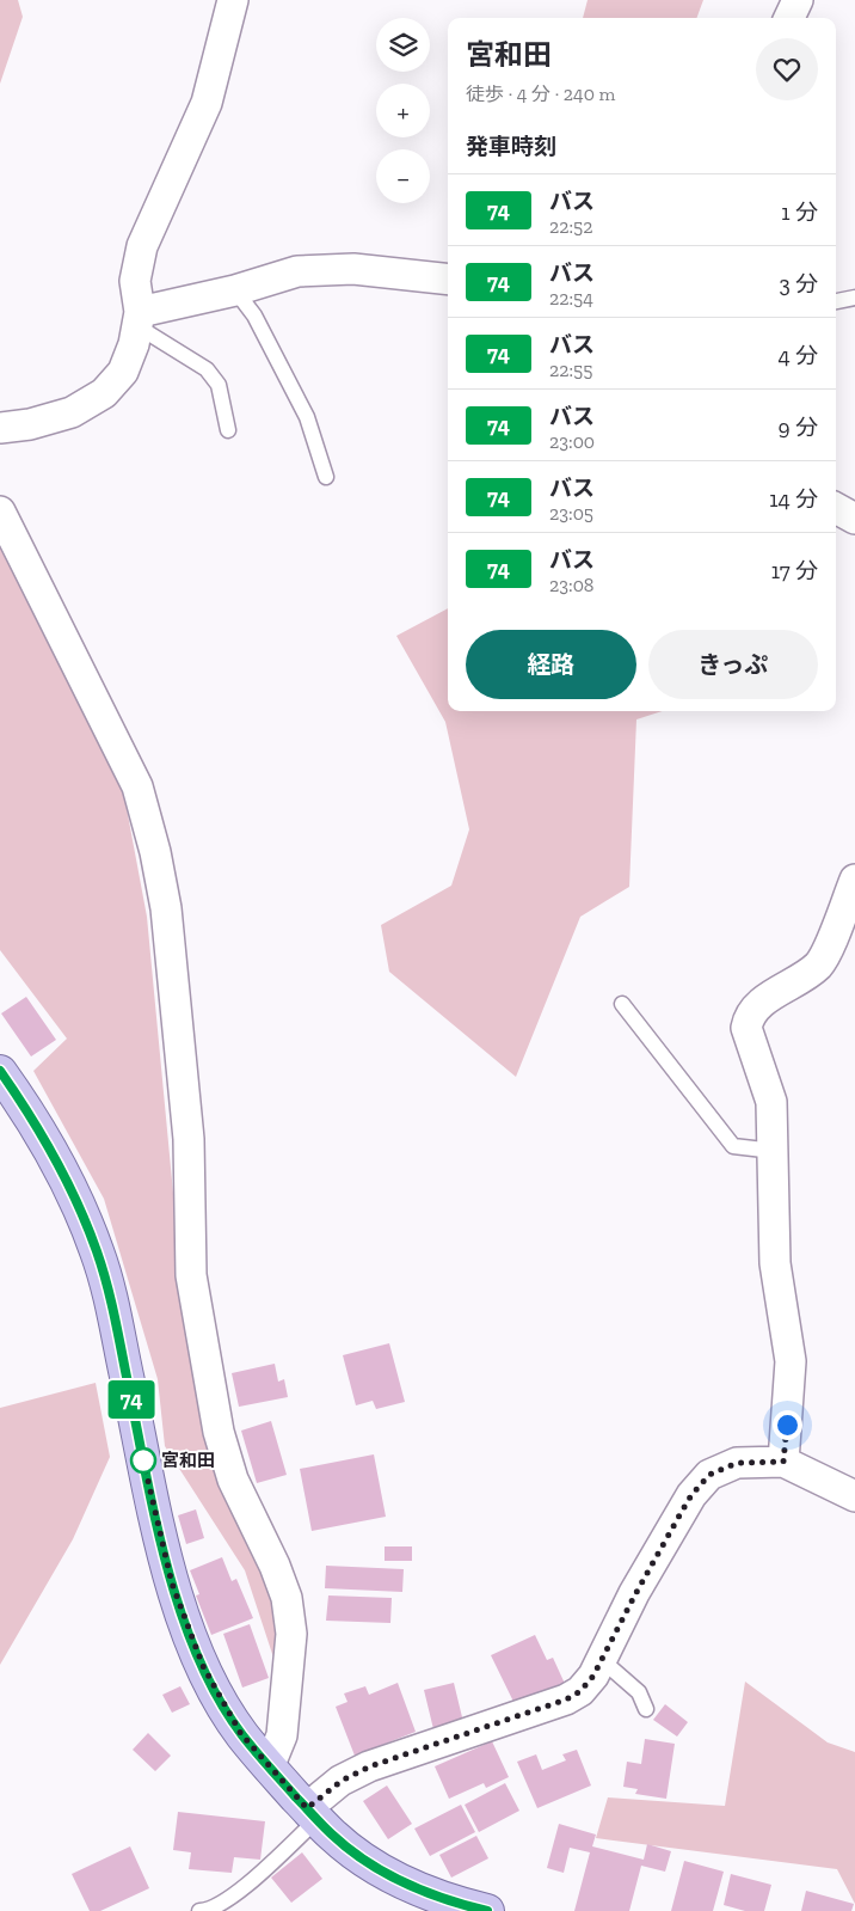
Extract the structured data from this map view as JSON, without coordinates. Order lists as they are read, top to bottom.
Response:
{
  "places": ["宮和田"],
  "lines": ["bus line 74"],
  "page": {
    "on_map": "74",
    "map_buttons": ["+", "−"],
    "heading": [
      ["宮和田", "徒歩 · 4 分 · 240 m"],
      "発車時刻"
    ],
    "list": [
      {
        "mark": "74",
        "name": "バス",
        "note": "22:52",
        "value": "1 分"
      },
      {
        "mark": "74",
        "name": "バス",
        "note": "22:54",
        "value": "3 分"
      },
      {
        "mark": "74",
        "name": "バス",
        "note": "22:55",
        "value": "4 分"
      },
      {
        "mark": "74",
        "name": "バス",
        "note": "23:00",
        "value": "9 分"
      },
      {
        "mark": "74",
        "name": "バス",
        "note": "23:05",
        "value": "14 分"
      },
      {
        "mark": "74",
        "name": "バス",
        "note": "23:08",
        "value": "17 分"
      }
    ],
    "buttons": ["経路", "きっぷ"]
  }
}
